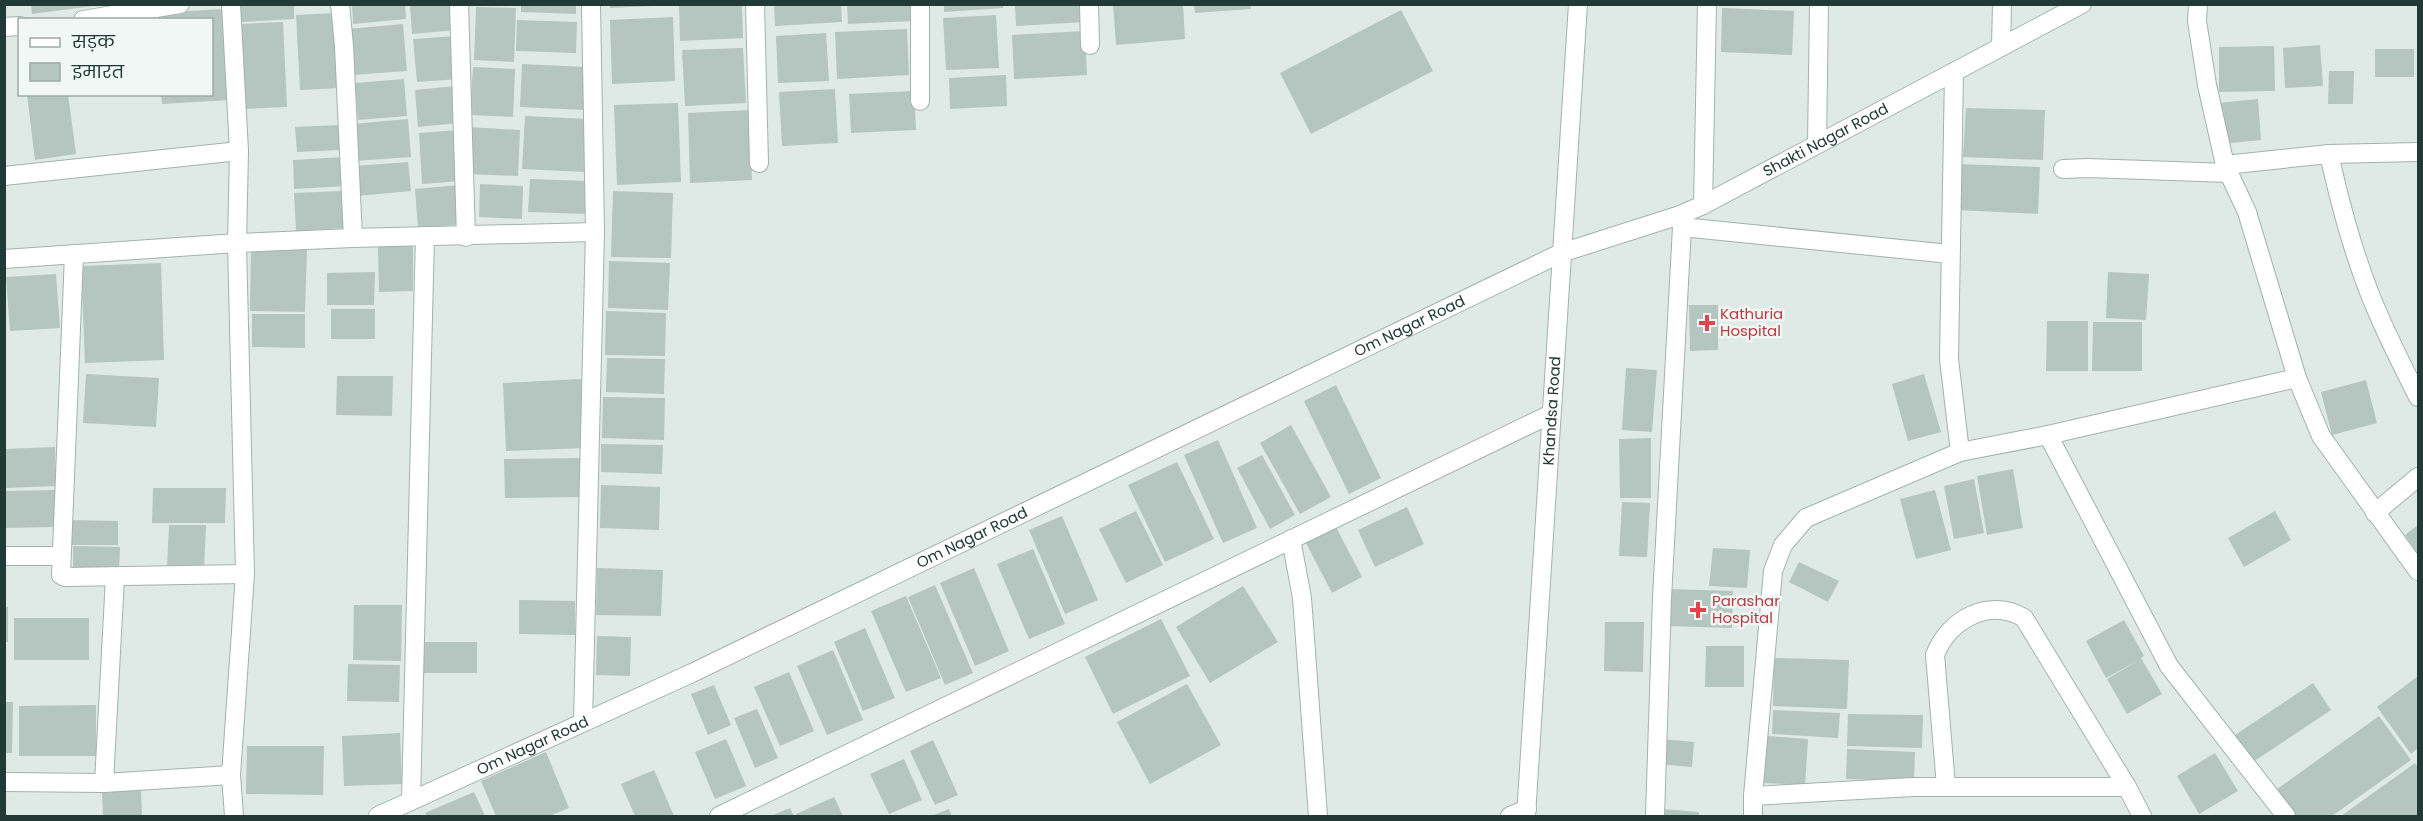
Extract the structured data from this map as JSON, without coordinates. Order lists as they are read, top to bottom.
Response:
{
  "streets": {
    "street": ["Shakti Nagar Road", "Om Nagar Road", "Khandsa Road"]
  },
  "crossings": [
    ["Shakti Nagar Road", "Om Nagar Road"],
    ["Shakti Nagar Road", "Khandsa Road"],
    ["Om Nagar Road", "Khandsa Road"]
  ],
  "places": {
    "health": ["Kathuria Hospital", "Parashar Hospital"]
  },
  "legend": ["सड़क", "इमारत"]
}
